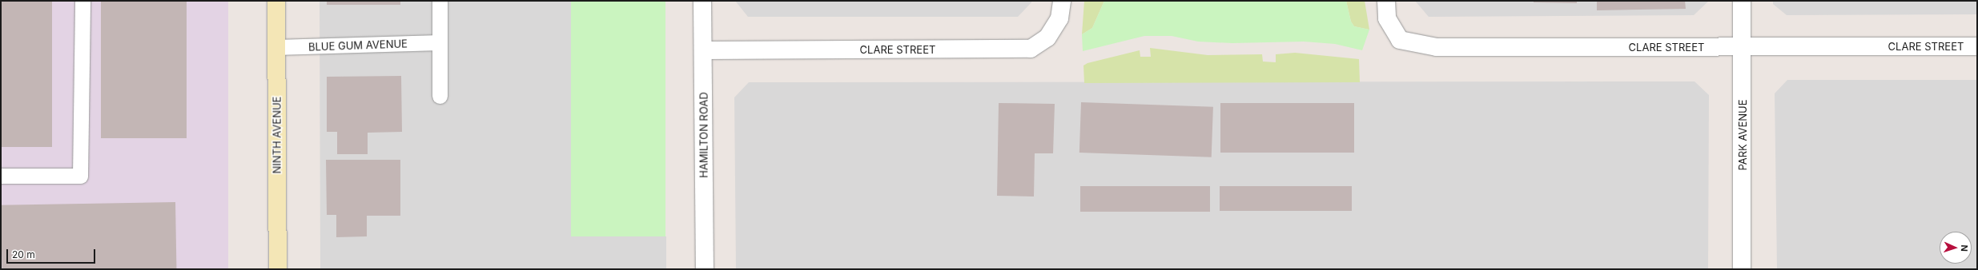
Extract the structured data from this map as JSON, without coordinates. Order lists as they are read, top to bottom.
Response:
{
  "streets": {
    "street": [
      "CLARE STREET",
      "NINTH AVENUE",
      "HAMILTON ROAD",
      "PARK AVENUE"
    ],
    "lane": ["BLUE GUM AVENUE"]
  },
  "crossings": [
    ["BLUE GUM AVENUE", "NINTH AVENUE"],
    ["CLARE STREET", "HAMILTON ROAD"],
    ["CLARE STREET", "PARK AVENUE"]
  ],
  "scale_bar": "20 m",
  "north": "right"
}
